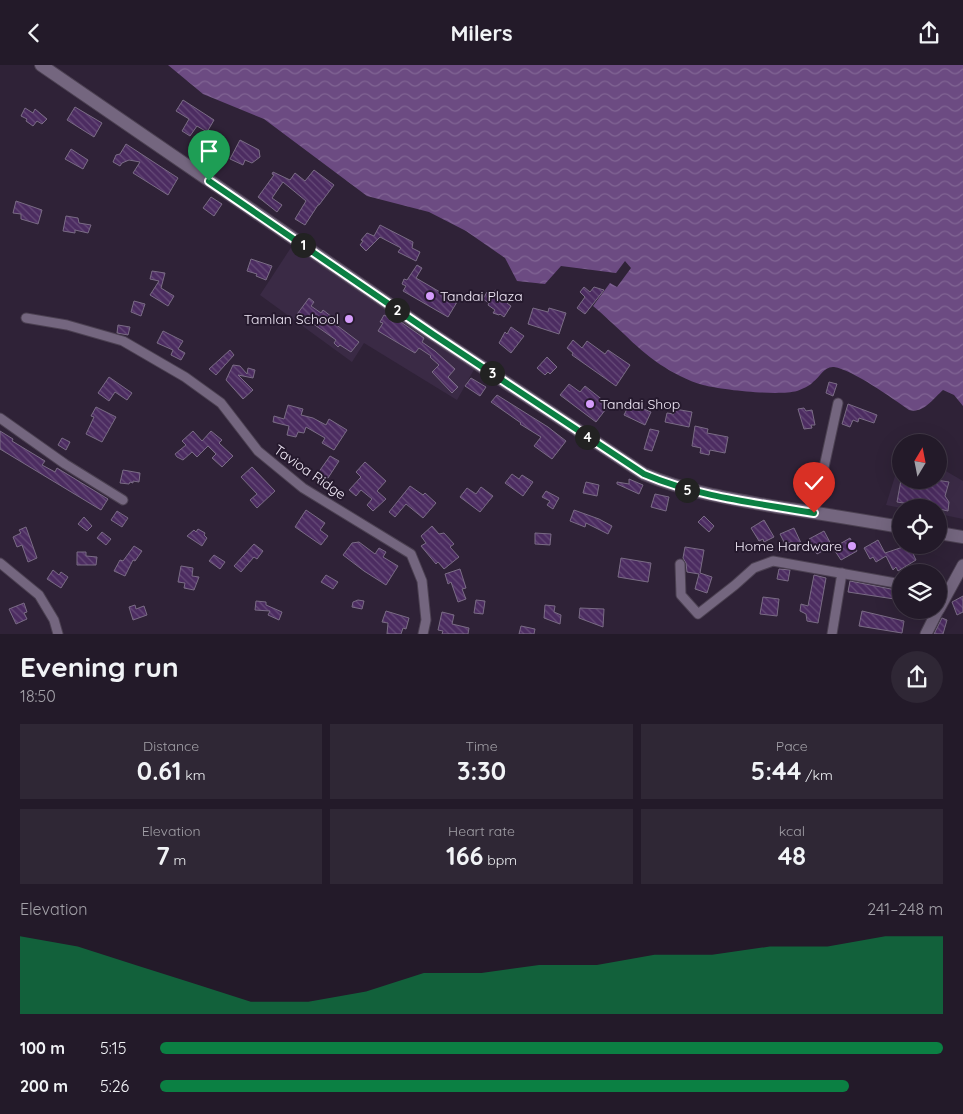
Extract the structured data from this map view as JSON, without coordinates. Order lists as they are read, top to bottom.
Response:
{
  "streets": {
    "street": ["Tavioa Ridge"]
  },
  "places": [
    "Tandai Plaza",
    "Tamlan School",
    "Tandai Shop",
    "Home Hardware"
  ],
  "north": "top",
  "page": {
    "header": "Milers",
    "pins": [
      "1",
      "2",
      "3",
      "4",
      "5"
    ],
    "heading": ["Evening run", "18:50"],
    "stats": [
      ["Distance", "0.61 km"],
      ["Time", "3:30"],
      ["Pace", "5:44 /km"],
      ["Elevation", "7 m"],
      ["Heart rate", "166 bpm"],
      ["kcal", "48"]
    ],
    "chart": ["Elevation", "241–248 m"],
    "list": [
      {
        "name": "100 m",
        "note": "5:15"
      },
      {
        "name": "200 m",
        "note": "5:26"
      }
    ]
  }
}
